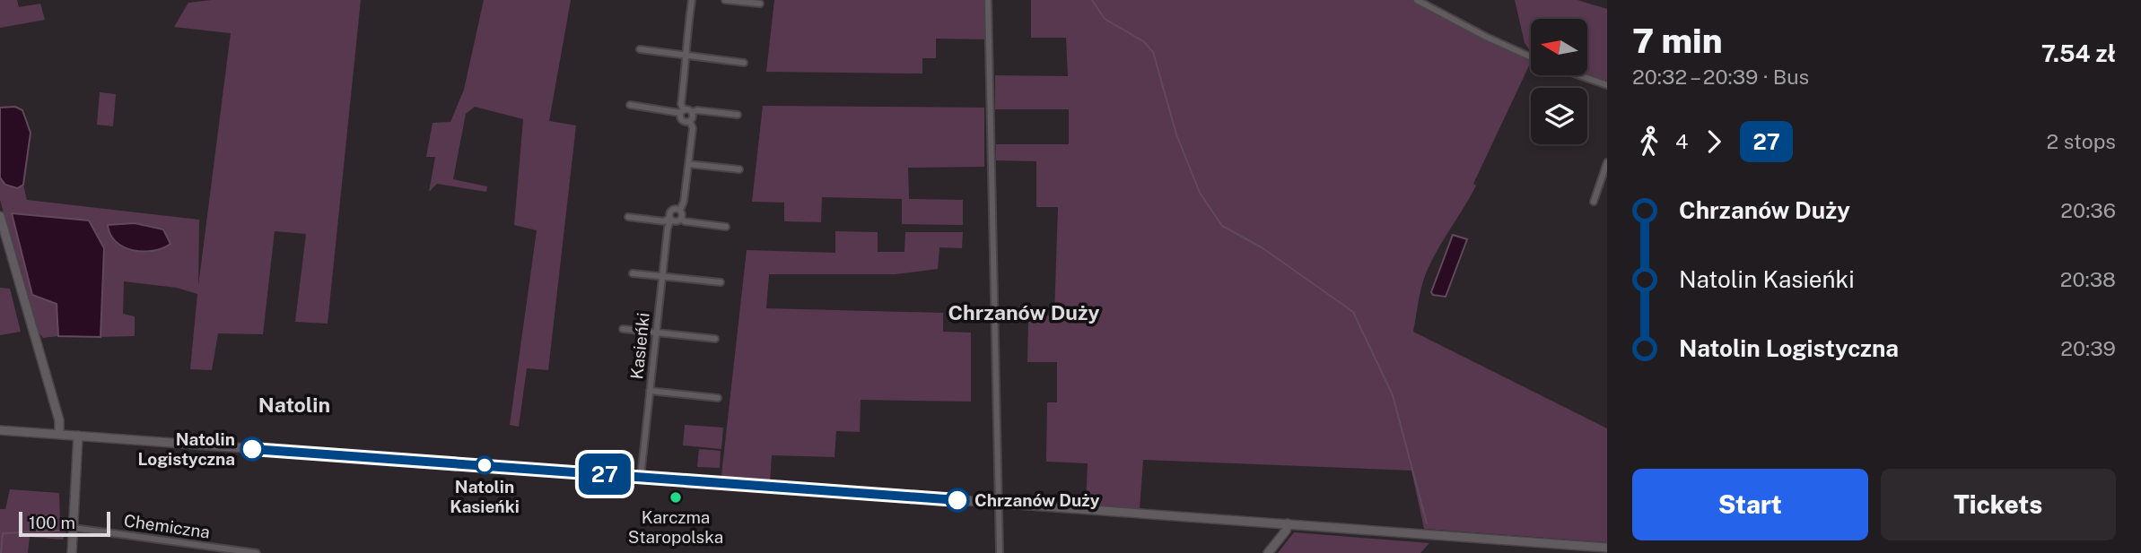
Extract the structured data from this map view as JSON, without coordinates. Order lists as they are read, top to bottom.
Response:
{
  "streets": {
    "street": ["Kasieńki", "Chemiczna"]
  },
  "districts": ["Chrzanów Duży", "Natolin"],
  "places": [
    "Natolin Logistyczna",
    "Natolin Kasieńki",
    "Karczma Staropolska",
    "Chrzanów Duży"
  ],
  "lines": ["bus line 27"],
  "scale_bar": "100 m",
  "north": "left",
  "page": {
    "on_map": "27",
    "heading": ["7 min", "20:32 – 20:39 · Bus", "7.54 zł"],
    "legs": ["4", "27", "2 stops"],
    "list": [
      {
        "name": "Chrzanów Duży",
        "value": "20:36"
      },
      {
        "name": "Natolin Kasieńki",
        "value": "20:38"
      },
      {
        "name": "Natolin Logistyczna",
        "value": "20:39"
      }
    ],
    "buttons": ["Start", "Tickets"],
    "scale": "100 m"
  }
}
